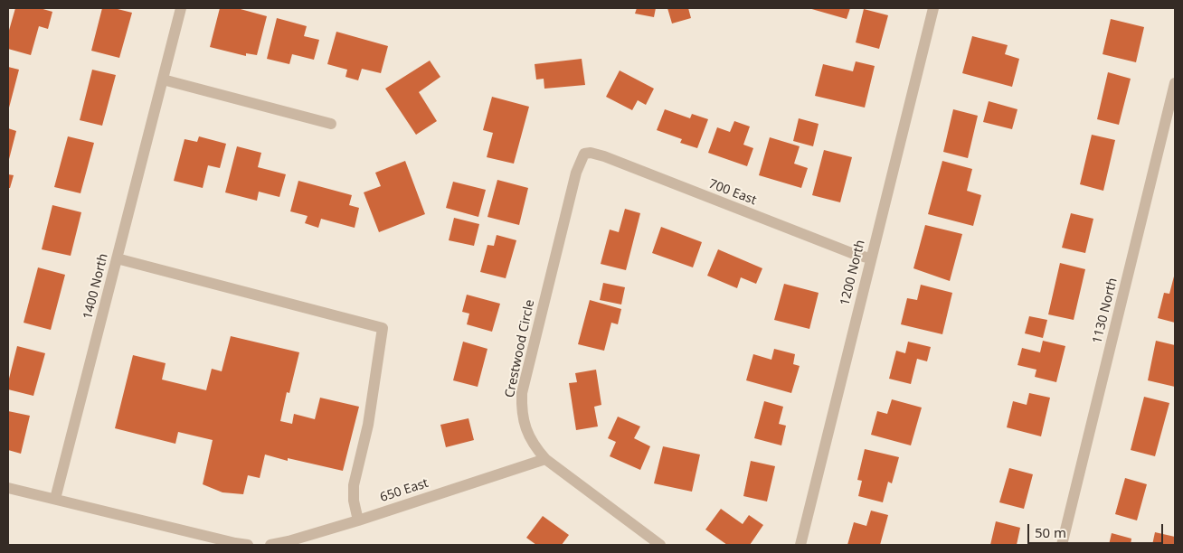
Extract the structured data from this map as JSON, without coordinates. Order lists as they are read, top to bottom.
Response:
{
  "streets": {
    "street": [
      "700 East",
      "1200 North",
      "1400 North",
      "1130 North",
      "Crestwood Circle",
      "650 East"
    ]
  },
  "crossings": [
    ["700 East", "1200 North"],
    ["700 East", "Crestwood Circle"],
    ["Crestwood Circle", "650 East"]
  ],
  "scale_bar": "50 m"
}
